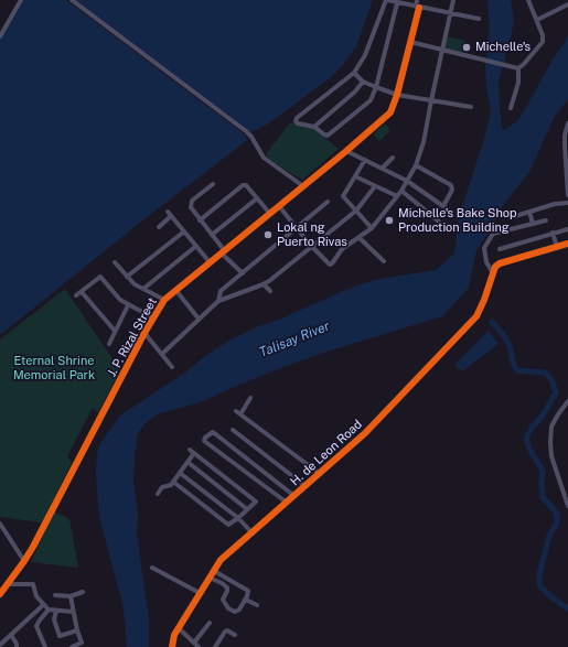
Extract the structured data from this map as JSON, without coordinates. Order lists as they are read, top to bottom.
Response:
{
  "streets": {
    "street": ["J. P. Rizal Street", "H. de Leon Road"]
  },
  "water": ["Talisay River"],
  "parks": ["Eternal Shrine Memorial Park"],
  "places": ["Michelle's", "Michelle's Bake Shop Production Building", "Lokal ng Puerto Rivas"]
}
